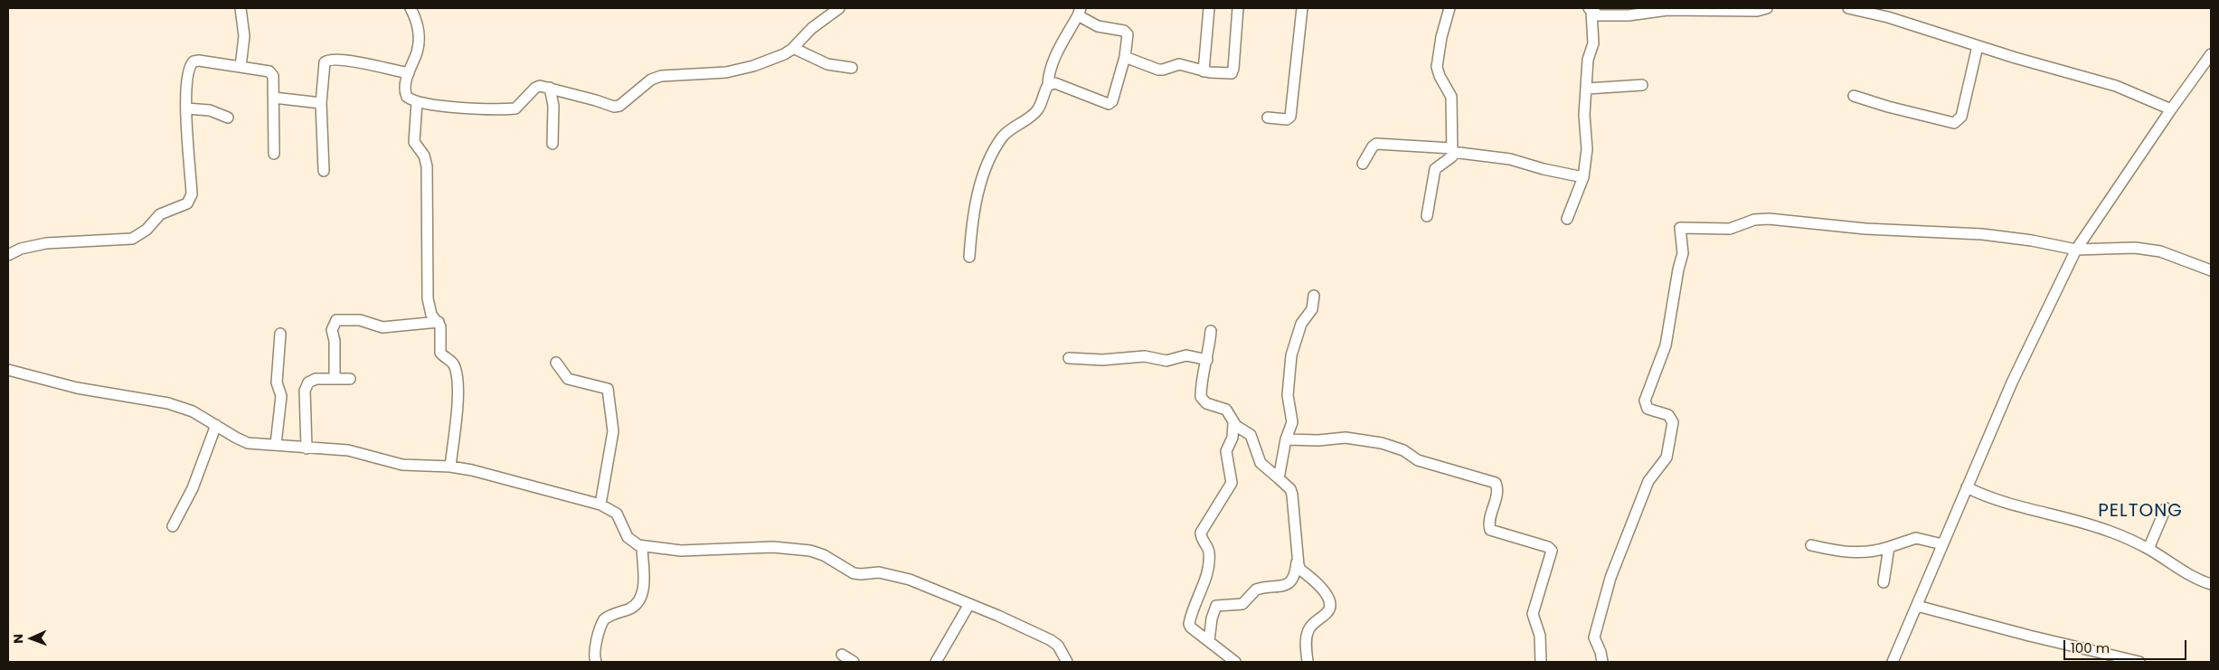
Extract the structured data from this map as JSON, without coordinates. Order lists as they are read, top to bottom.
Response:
{
  "districts": ["PELTONG"],
  "scale_bar": "100 m",
  "north": "left"
}
